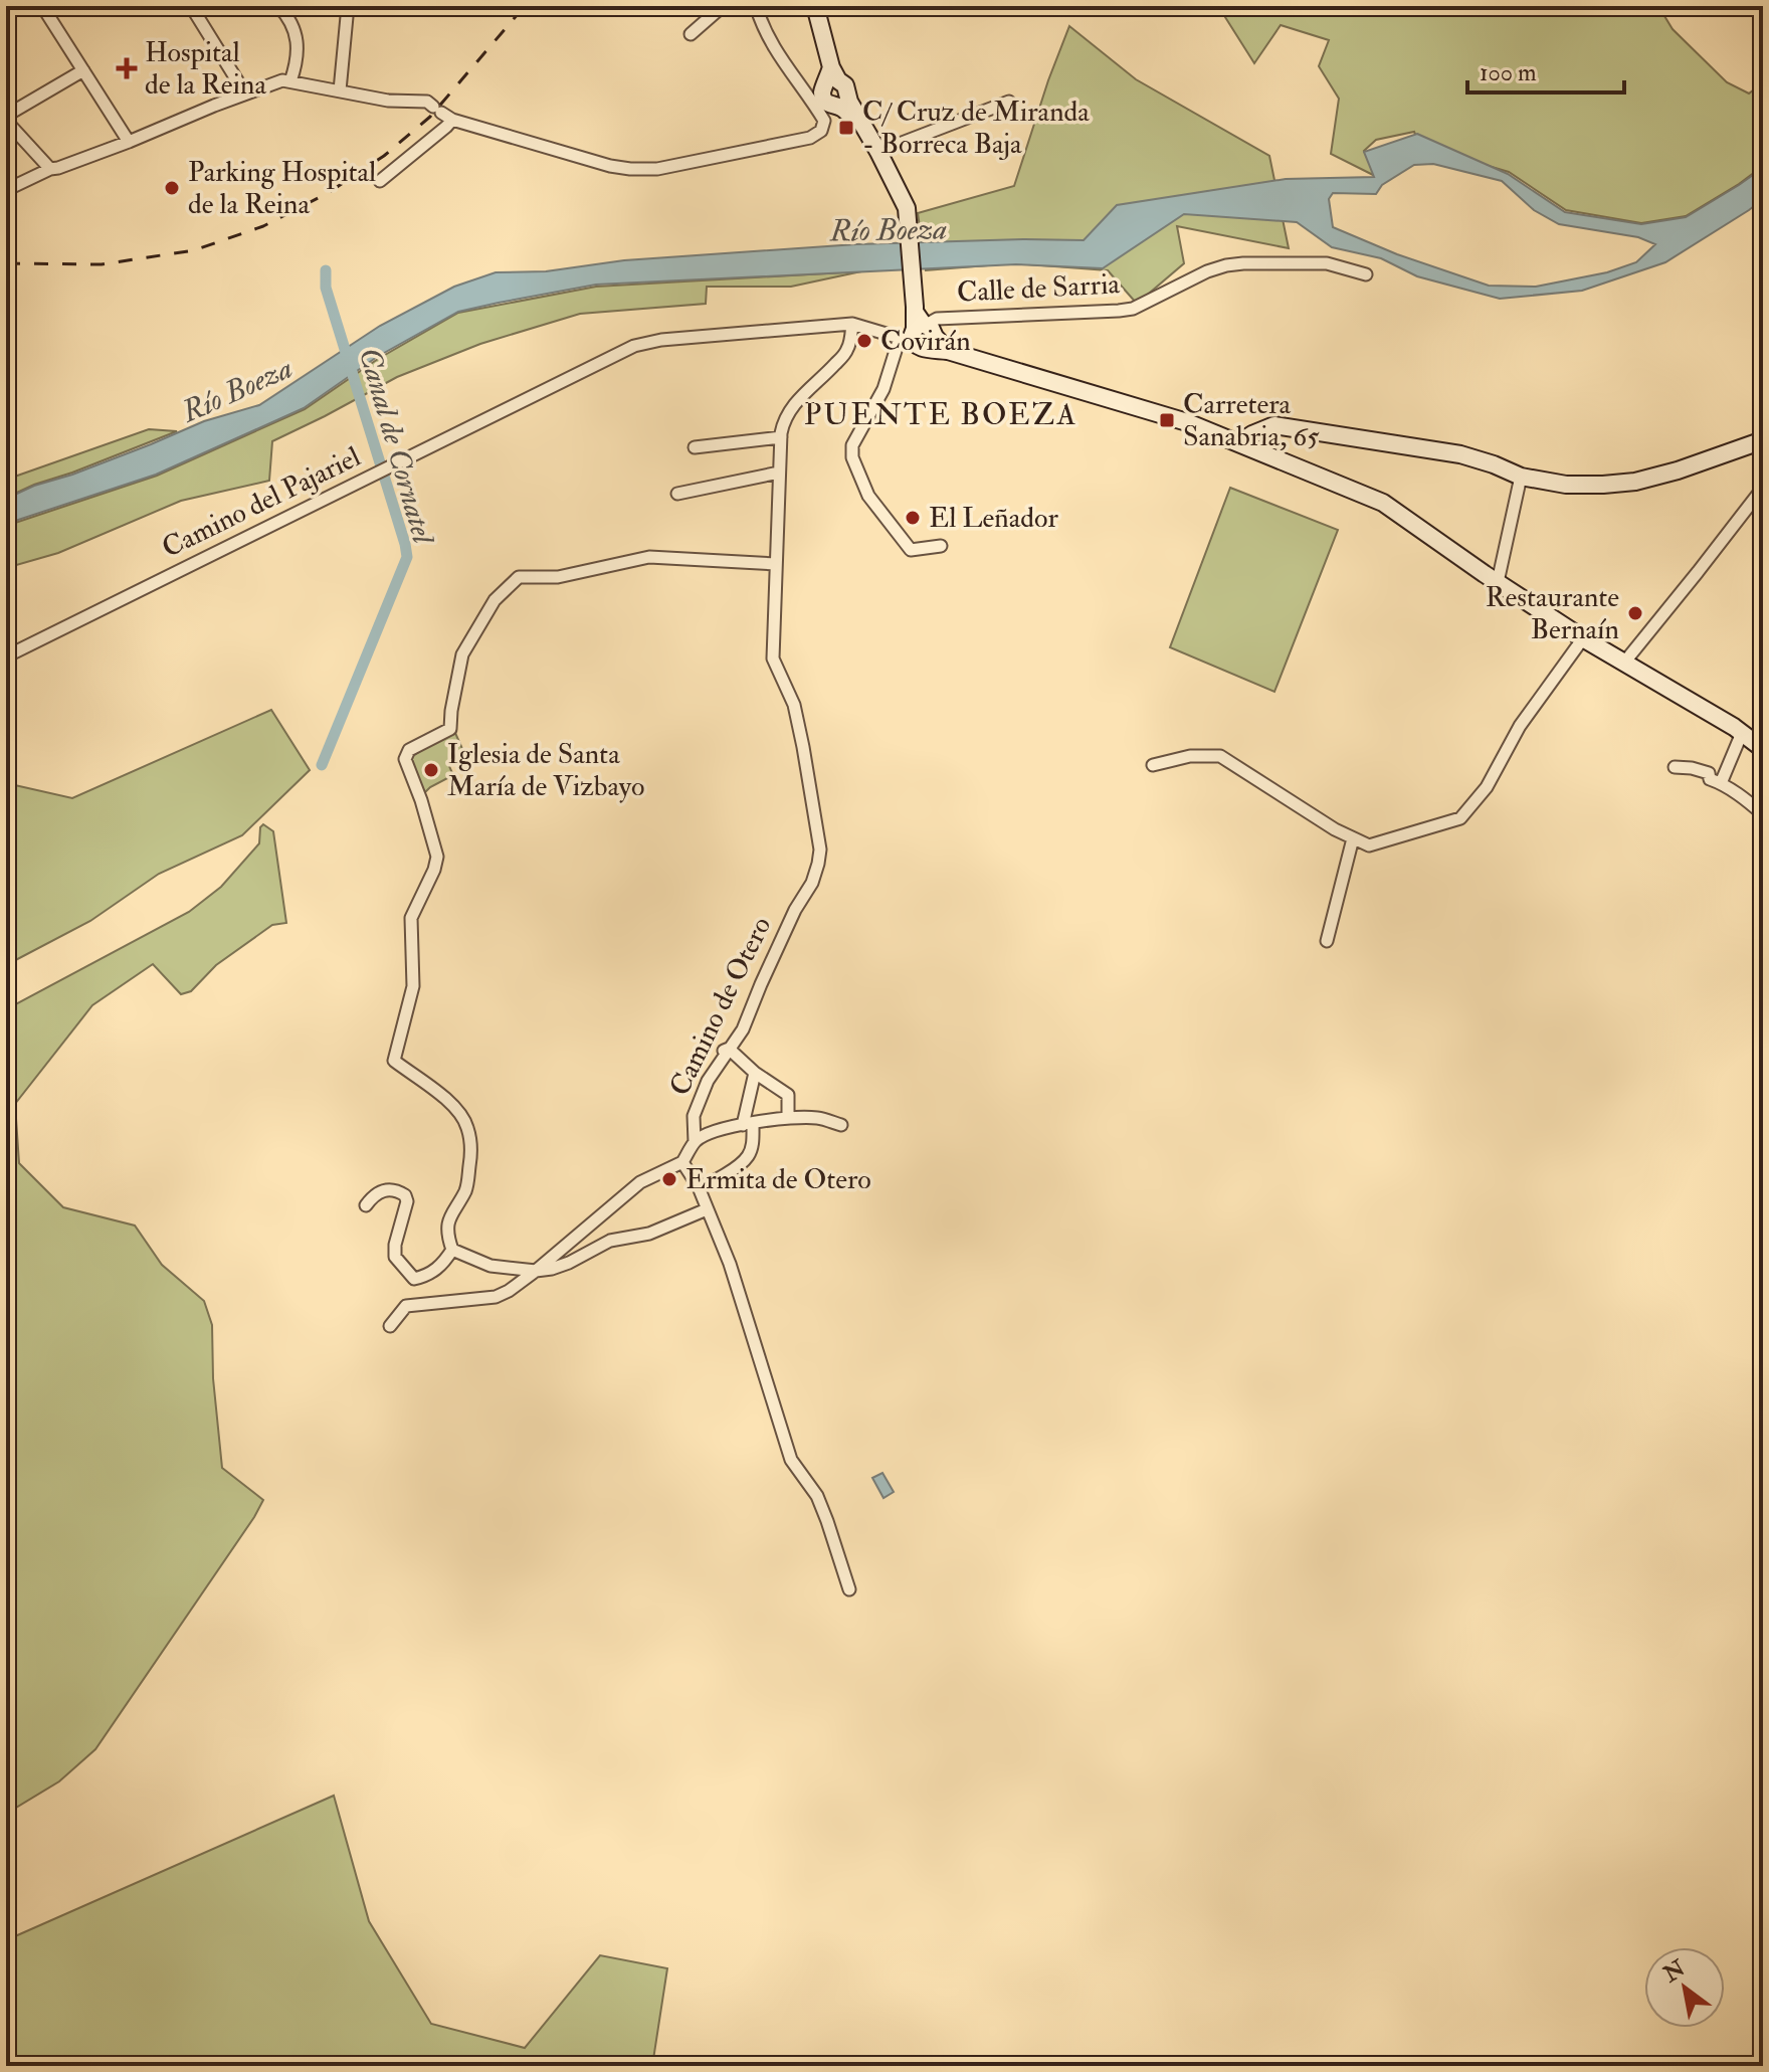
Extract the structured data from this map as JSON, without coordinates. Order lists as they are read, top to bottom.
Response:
{
  "streets": {
    "street": ["Calle de Sarria", "Camino del Pajariel", "Camino de Otero"]
  },
  "crossings": [
    ["Calle de Sarria", "Camino del Pajariel"],
    ["Calle de Sarria", "Camino de Otero"],
    ["Camino del Pajariel", "Camino de Otero"]
  ],
  "districts": ["PUENTE BOEZA"],
  "water": ["Río Boeza", "Canal de Cornatel"],
  "places": {
    "health": ["Hospital de la Reina"],
    "transit": ["C/ Cruz de Miranda - Borreca Baja", "Carretera Sanabria, 65"],
    "other": [
      "Parking Hospital de la Reina",
      "Covirán",
      "El Leñador",
      "Restaurante Bernaín",
      "Iglesia de Santa María de Vizbayo",
      "Ermita de Otero"
    ]
  },
  "scale_bar": "100 m",
  "north": "top left"
}
